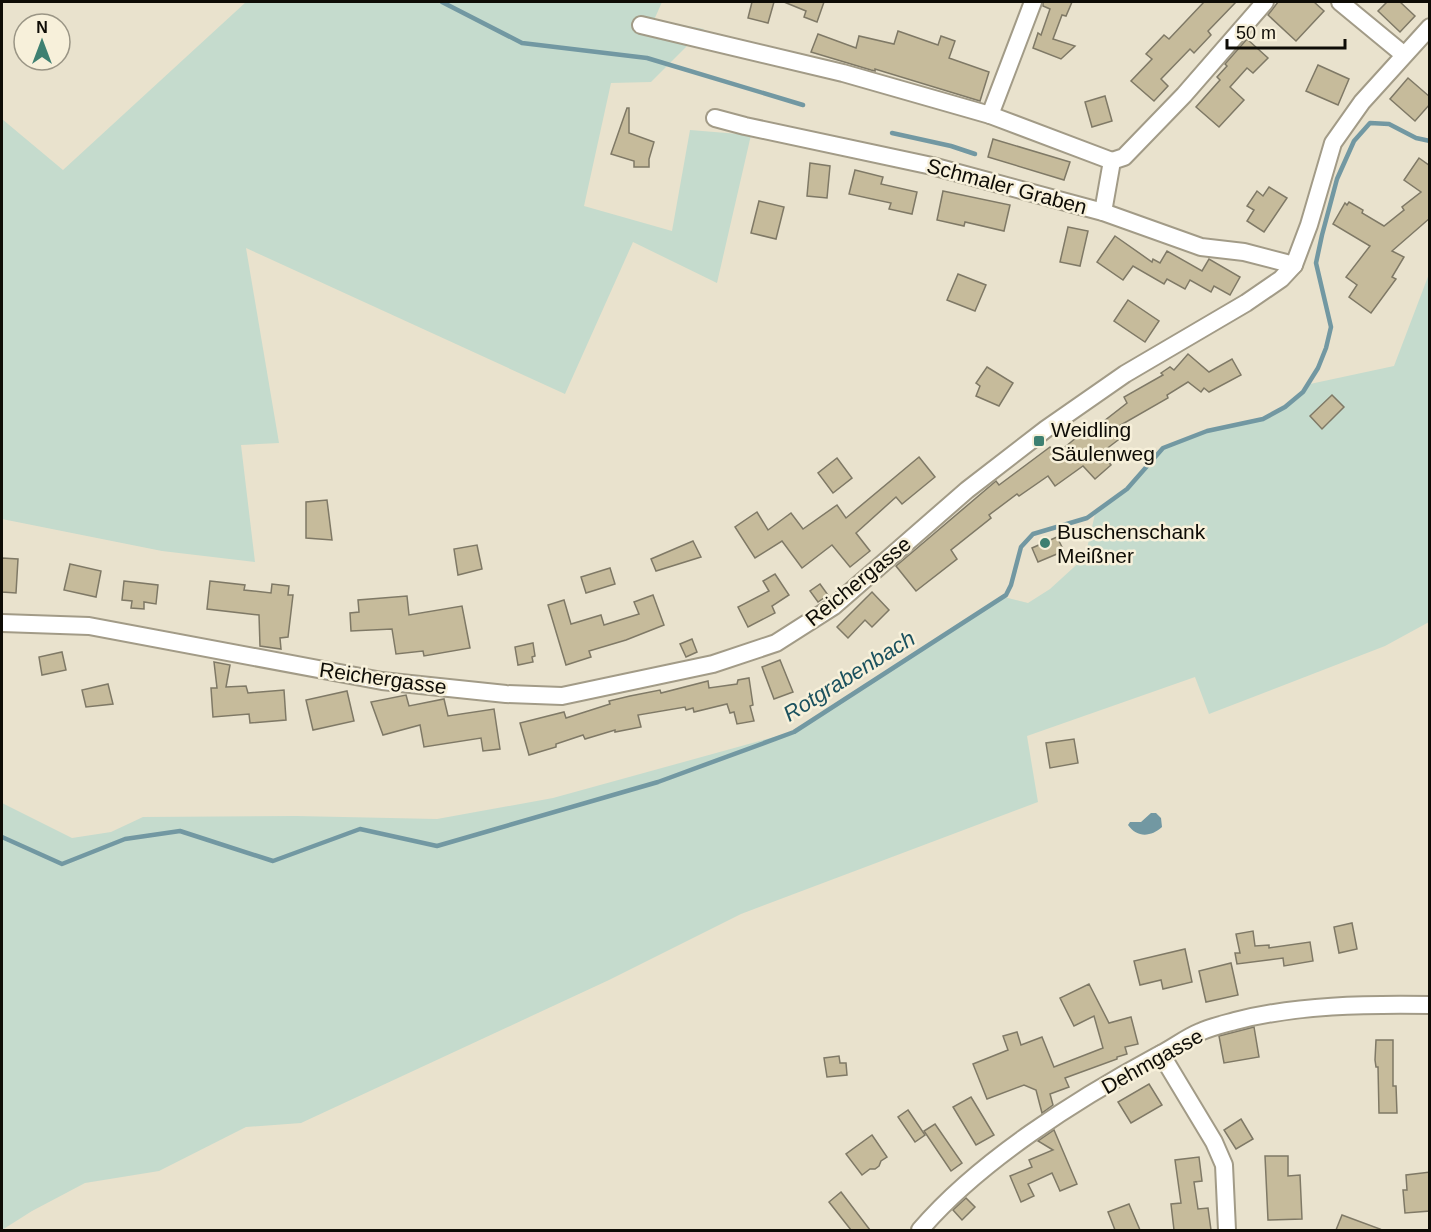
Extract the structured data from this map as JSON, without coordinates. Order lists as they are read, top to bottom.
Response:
{
  "streets": {
    "street": ["Schmaler Graben", "Reichergasse", "Dehmgasse"]
  },
  "crossings": [
    ["Schmaler Graben", "Reichergasse"]
  ],
  "water": ["Rotgrabenbach"],
  "places": {
    "transit": ["Weidling Säulenweg"],
    "other": ["Buschenschank Meißner"]
  },
  "scale_bar": "50 m",
  "north": "top"
}
